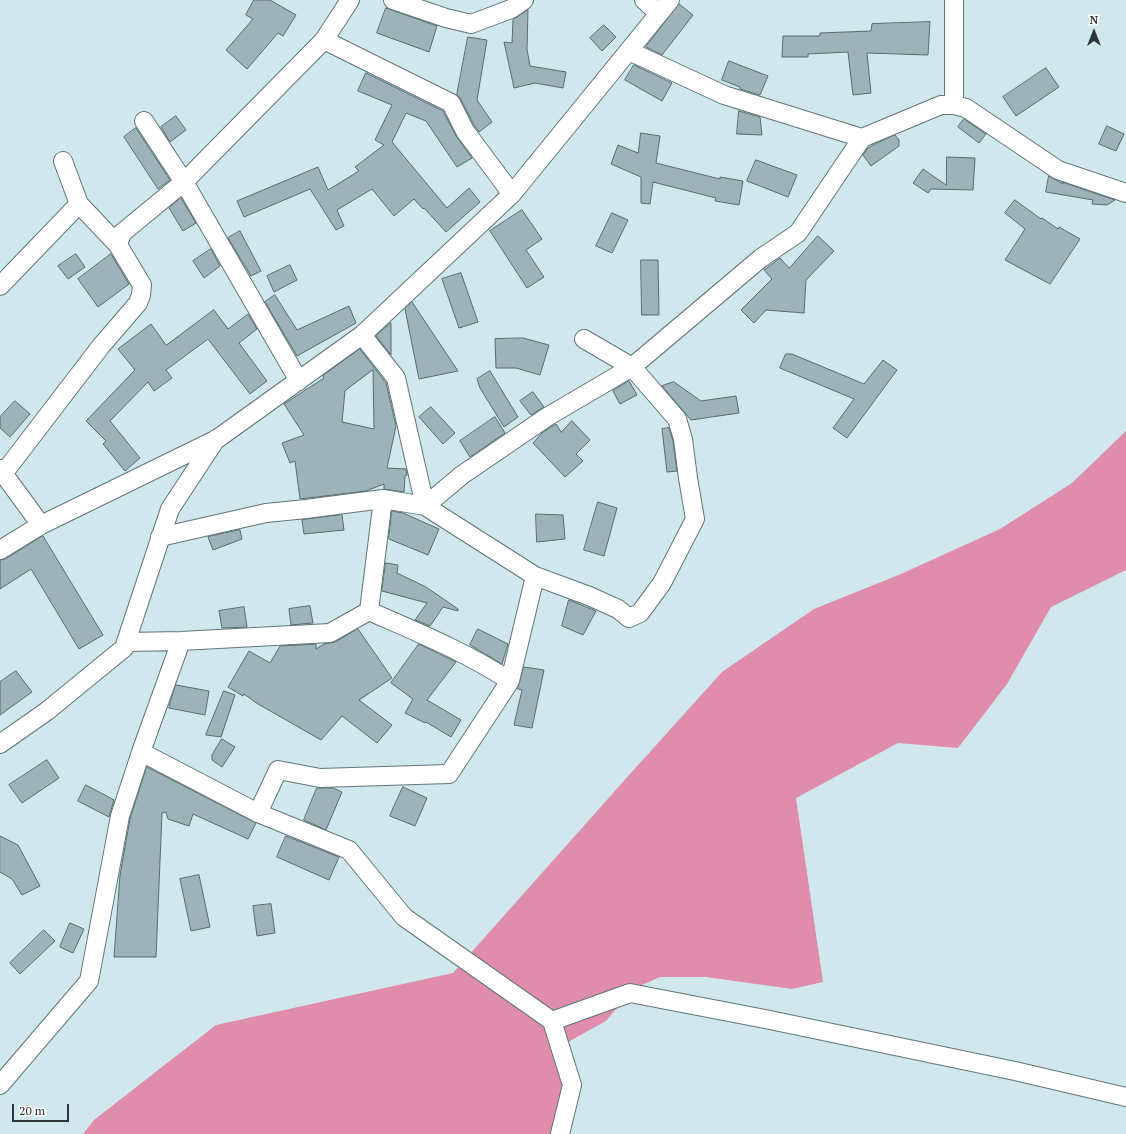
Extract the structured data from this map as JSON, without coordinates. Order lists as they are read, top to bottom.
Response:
{
  "scale_bar": "20 m",
  "north": "top"
}
